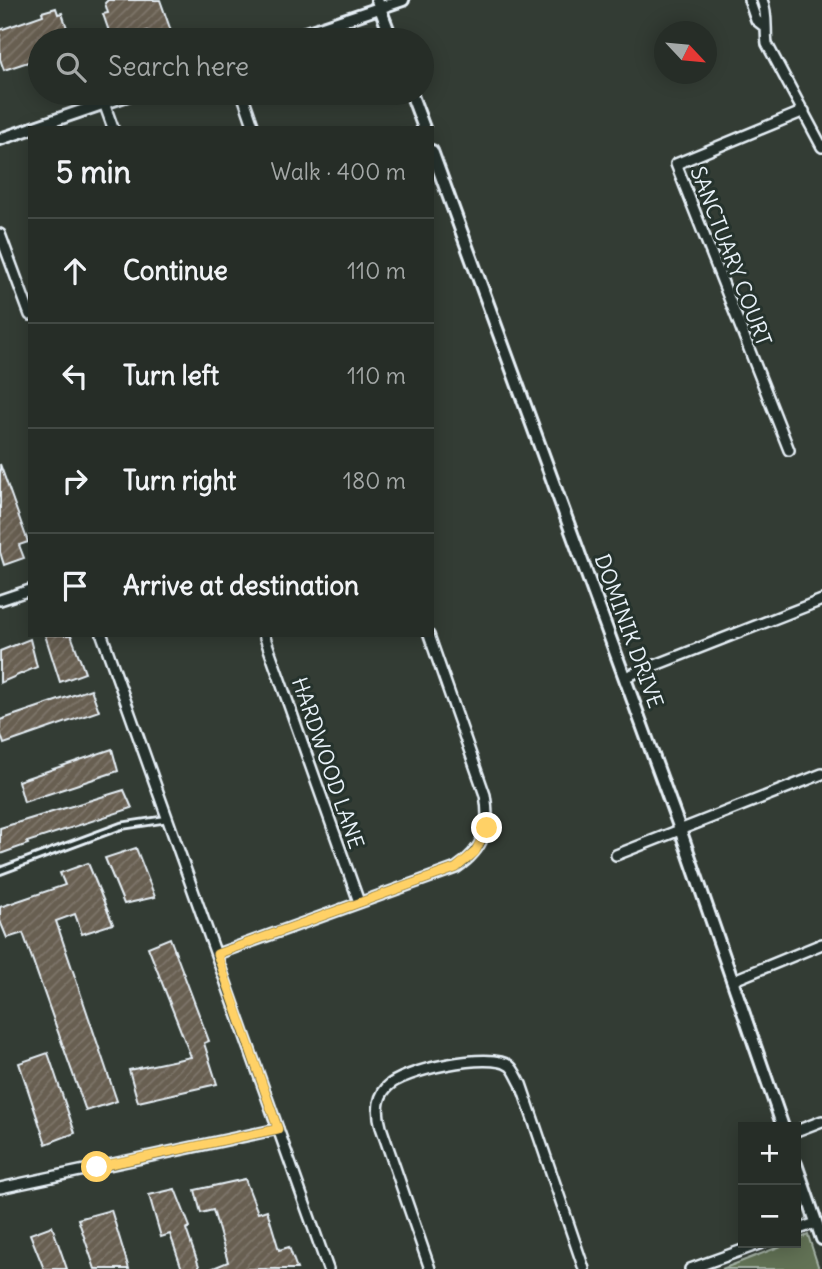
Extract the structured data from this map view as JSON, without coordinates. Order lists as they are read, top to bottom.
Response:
{
  "streets": {
    "street": ["SANCTUARY COURT", "DOMINIK DRIVE", "HARDWOOD LANE"]
  },
  "north": "bottom right",
  "page": {
    "search": "Search here",
    "heading": ["5 min", "Walk · 400 m"],
    "list": [
      ["Continue", "110 m"],
      ["Turn left", "110 m"],
      ["Turn right", "180 m"],
      "Arrive at destination"
    ],
    "map_buttons": ["+", "−"]
  }
}
